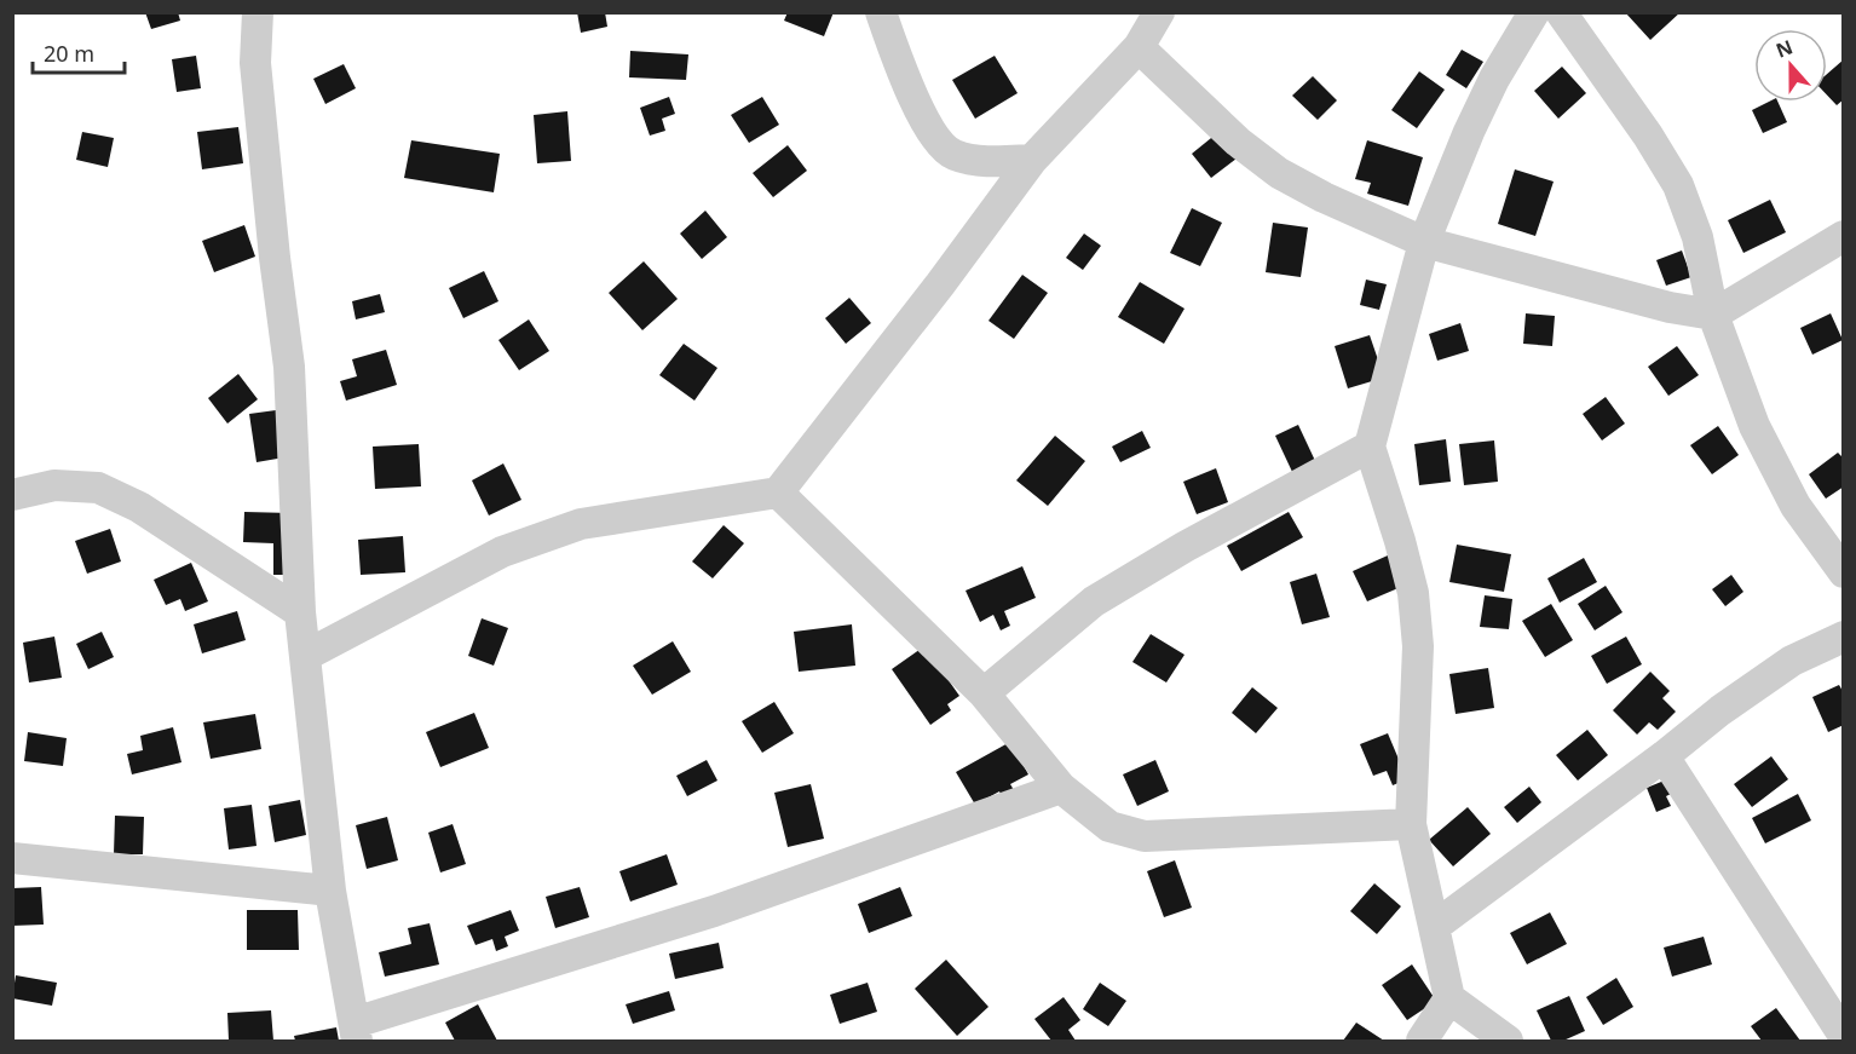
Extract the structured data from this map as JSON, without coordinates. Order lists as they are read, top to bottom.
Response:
{
  "scale_bar": "20 m",
  "north": "top"
}
